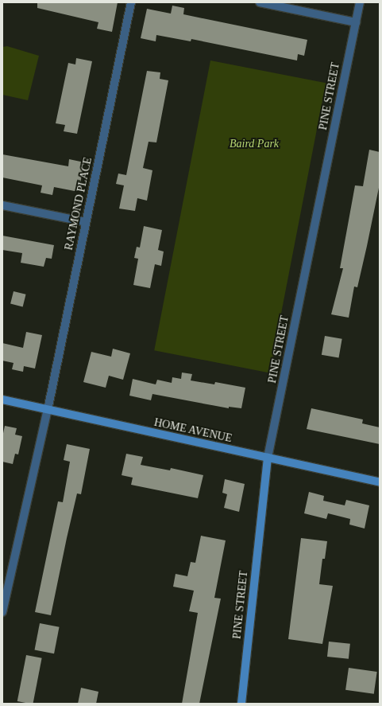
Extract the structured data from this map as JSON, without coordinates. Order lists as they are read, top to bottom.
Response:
{
  "streets": {
    "main road": ["PINE STREET", "HOME AVENUE"],
    "street": ["RAYMOND PLACE"]
  },
  "crossings": [
    ["PINE STREET", "HOME AVENUE"],
    ["RAYMOND PLACE", "HOME AVENUE"]
  ],
  "parks": ["Baird Park"]
}
